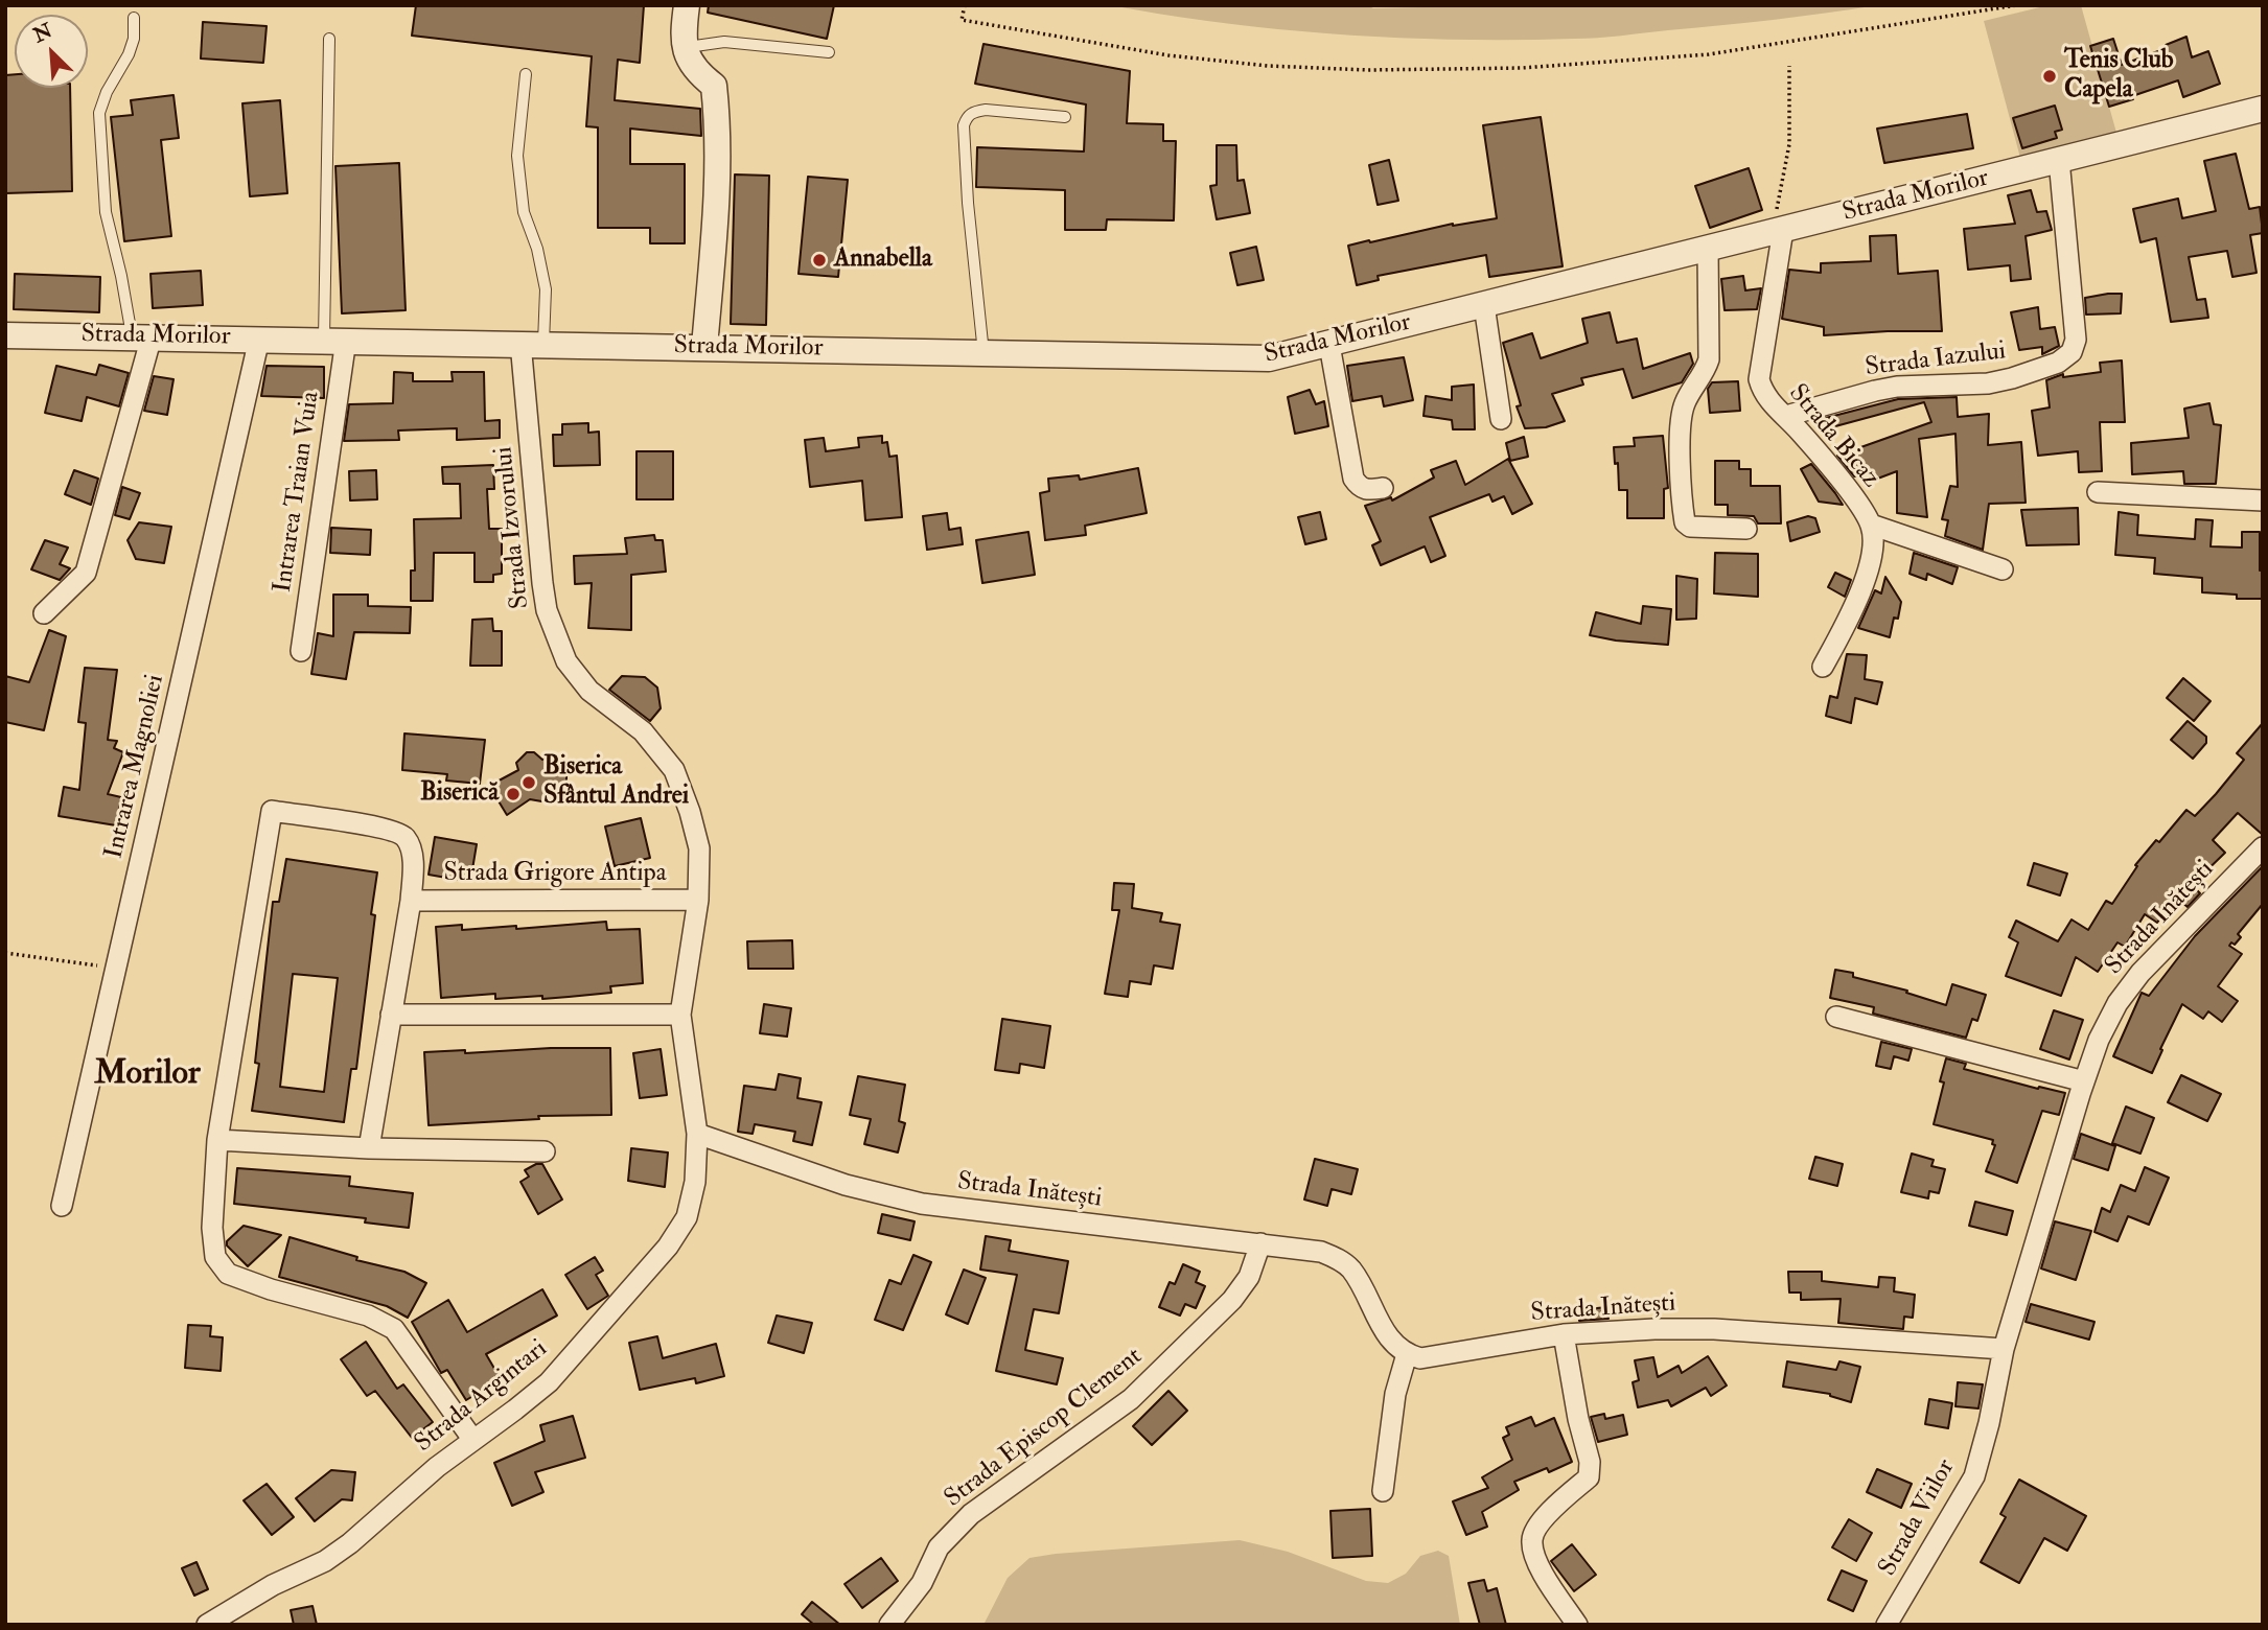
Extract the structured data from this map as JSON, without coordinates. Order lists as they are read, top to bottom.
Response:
{
  "streets": {
    "street": [
      "Strada Morilor",
      "Strada Iazului",
      "Strada Bicaz",
      "Intrarea Traian Vuia",
      "Strada Izvorului",
      "Intrarea Magnoliei",
      "Strada Grigore Antipa",
      "Strada Inătești",
      "Strada Argintari",
      "Strada Episcop Clement",
      "Strada Viilor"
    ]
  },
  "crossings": [
    ["Strada Morilor", "Strada Iazului"],
    ["Strada Morilor", "Strada Bicaz"],
    ["Strada Morilor", "Intrarea Traian Vuia"],
    ["Strada Morilor", "Strada Izvorului"],
    ["Strada Morilor", "Intrarea Magnoliei"],
    ["Strada Iazului", "Strada Bicaz"],
    ["Strada Izvorului", "Strada Grigore Antipa"],
    ["Strada Izvorului", "Strada Inătești"],
    ["Strada Izvorului", "Strada Argintari"],
    ["Strada Inătești", "Strada Argintari"],
    ["Strada Inătești", "Strada Episcop Clement"],
    ["Strada Inătești", "Strada Viilor"]
  ],
  "districts": ["Morilor"],
  "places": [
    "Tenis Club Capela",
    "Annabella",
    "Biserica Sfântul Andrei",
    "Biserică"
  ],
  "north": "top left"
}
